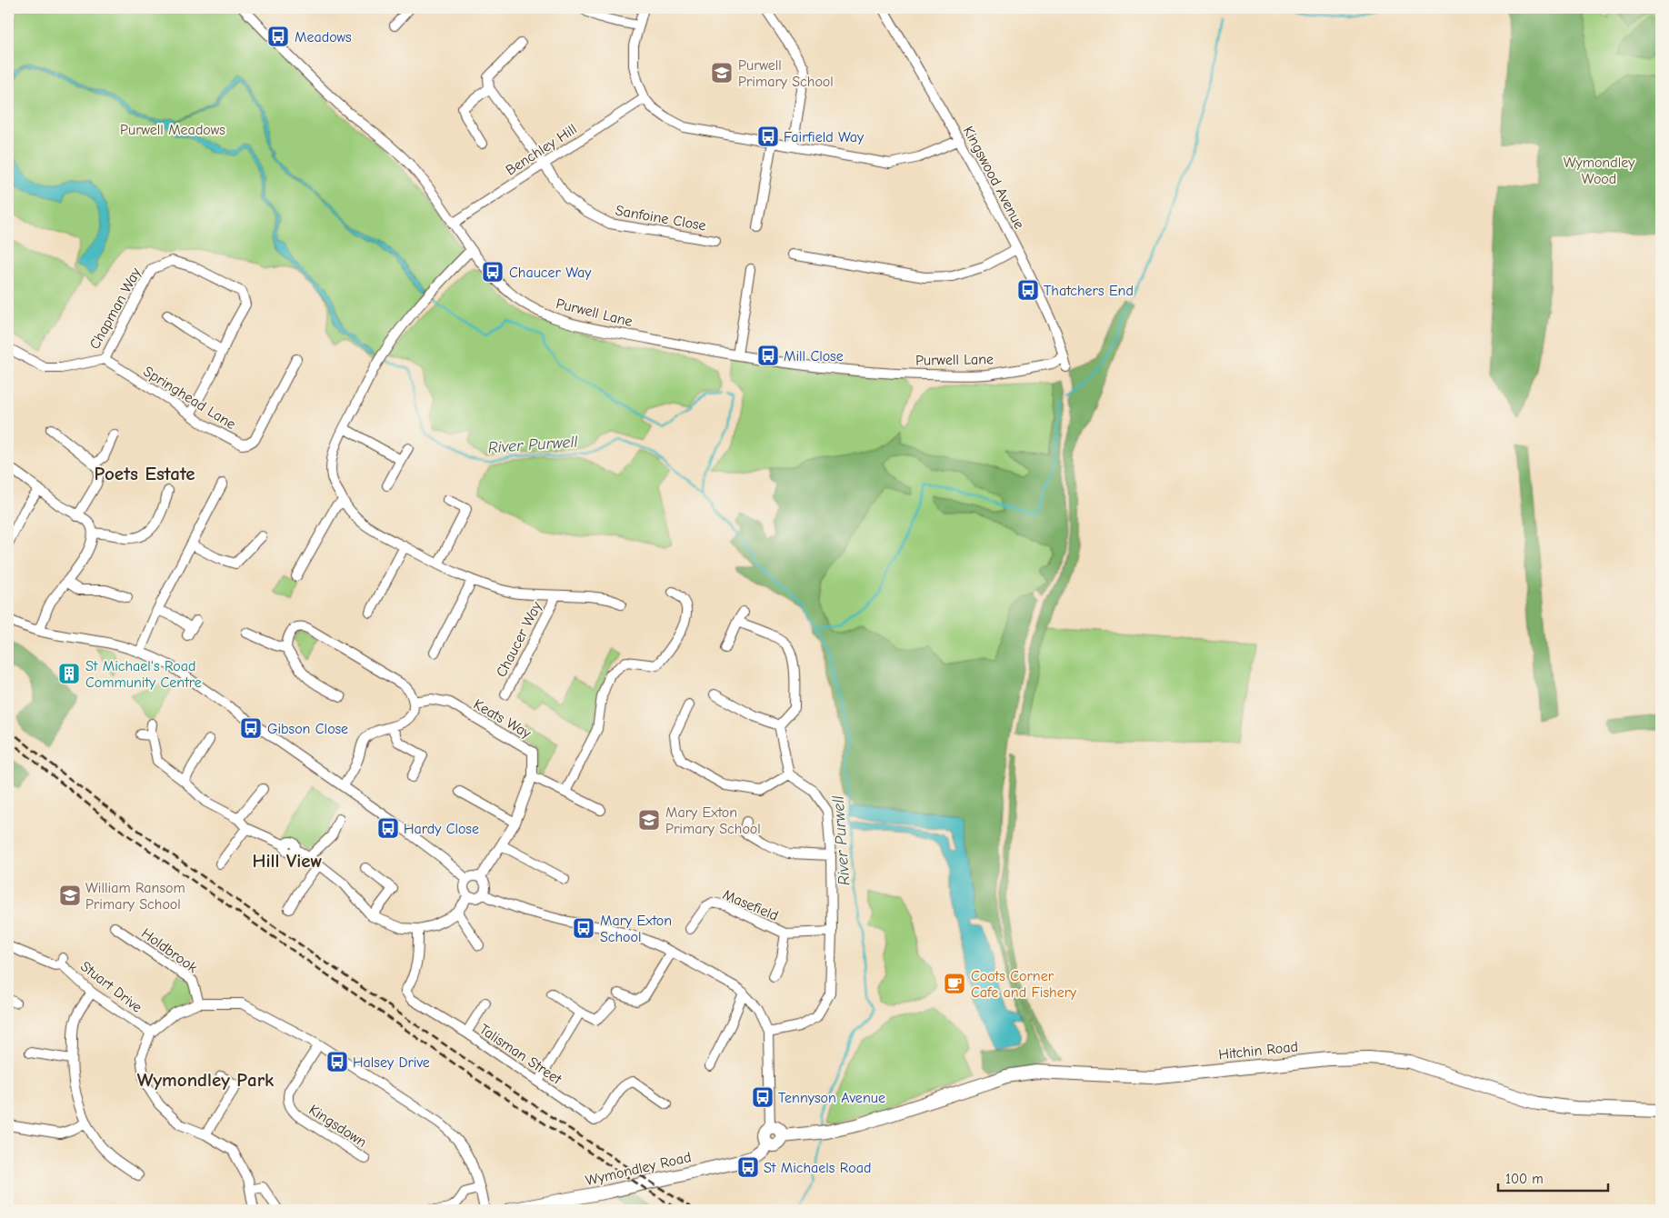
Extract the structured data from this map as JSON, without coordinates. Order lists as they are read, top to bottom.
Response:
{
  "streets": {
    "street": [
      "Benchley Hill",
      "Kingswood Avenue",
      "Sanfoine Close",
      "Chapman Way",
      "Purwell Lane",
      "Springhead Lane",
      "Chaucer Way",
      "Keats Way",
      "Masefield",
      "Holdbrook",
      "Stuart Drive",
      "Hitchin Road",
      "Talisman Street",
      "Kingsdown",
      "Wymondley Road"
    ]
  },
  "crossings": [
    ["Benchley Hill", "Sanfoine Close"],
    ["Benchley Hill", "Purwell Lane"],
    ["Kingswood Avenue", "Purwell Lane"],
    ["Chapman Way", "Springhead Lane"],
    ["Purwell Lane", "Chaucer Way"],
    ["Hitchin Road", "Wymondley Road"]
  ],
  "districts": ["Poets Estate", "Hill View", "Wymondley Park"],
  "water": ["River Purwell"],
  "parks": ["Purwell Meadows", "Wymondley Wood"],
  "places": {
    "bus stop": [
      "Meadows",
      "Fairfield Way",
      "Chaucer Way",
      "Thatchers End",
      "Mill Close",
      "Gibson Close",
      "Hardy Close",
      "Mary Exton School",
      "Halsey Drive",
      "Tennyson Avenue",
      "St Michaels Road"
    ],
    "school or university": ["Purwell Primary School", "Mary Exton Primary School", "William Ransom Primary School"],
    "building": ["St Michael's Road Community Centre"],
    "cafe": ["Coots Corner Cafe and Fishery"]
  },
  "scale_bar": "100 m"
}
